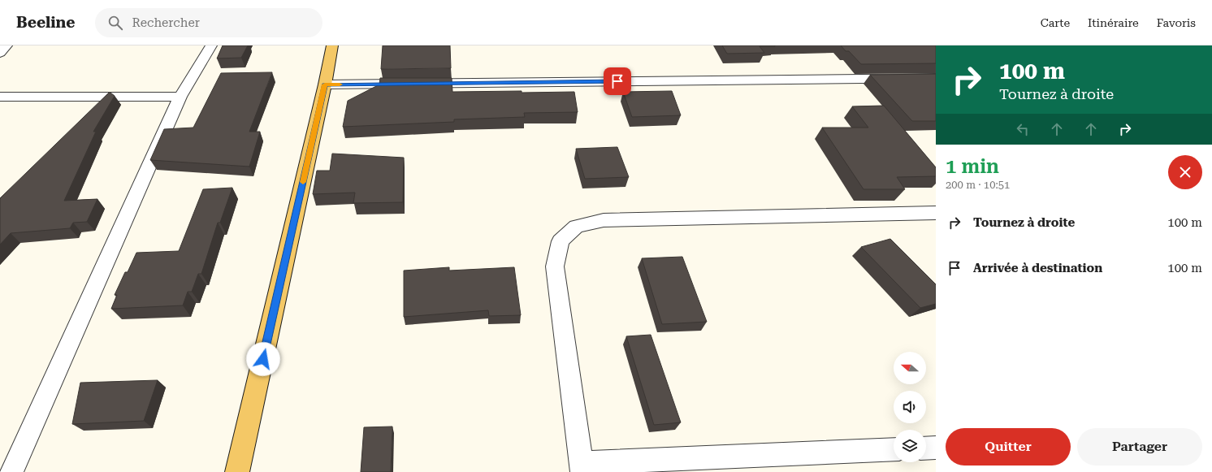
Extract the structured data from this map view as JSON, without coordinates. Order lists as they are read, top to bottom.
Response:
{
  "north": "left",
  "page": {
    "header": "Beeline",
    "search": "Rechercher",
    "nav": ["Carte", "Itinéraire", "Favoris"],
    "turn": ["100 m", "Tournez à droite"],
    "heading": ["1 min", "200 m · 10:51"],
    "list": [
      {
        "name": "Tournez à droite",
        "value": "100 m"
      },
      {
        "name": "Arrivée à destination",
        "value": "100 m"
      }
    ],
    "buttons": ["Quitter", "Partager"]
  }
}
